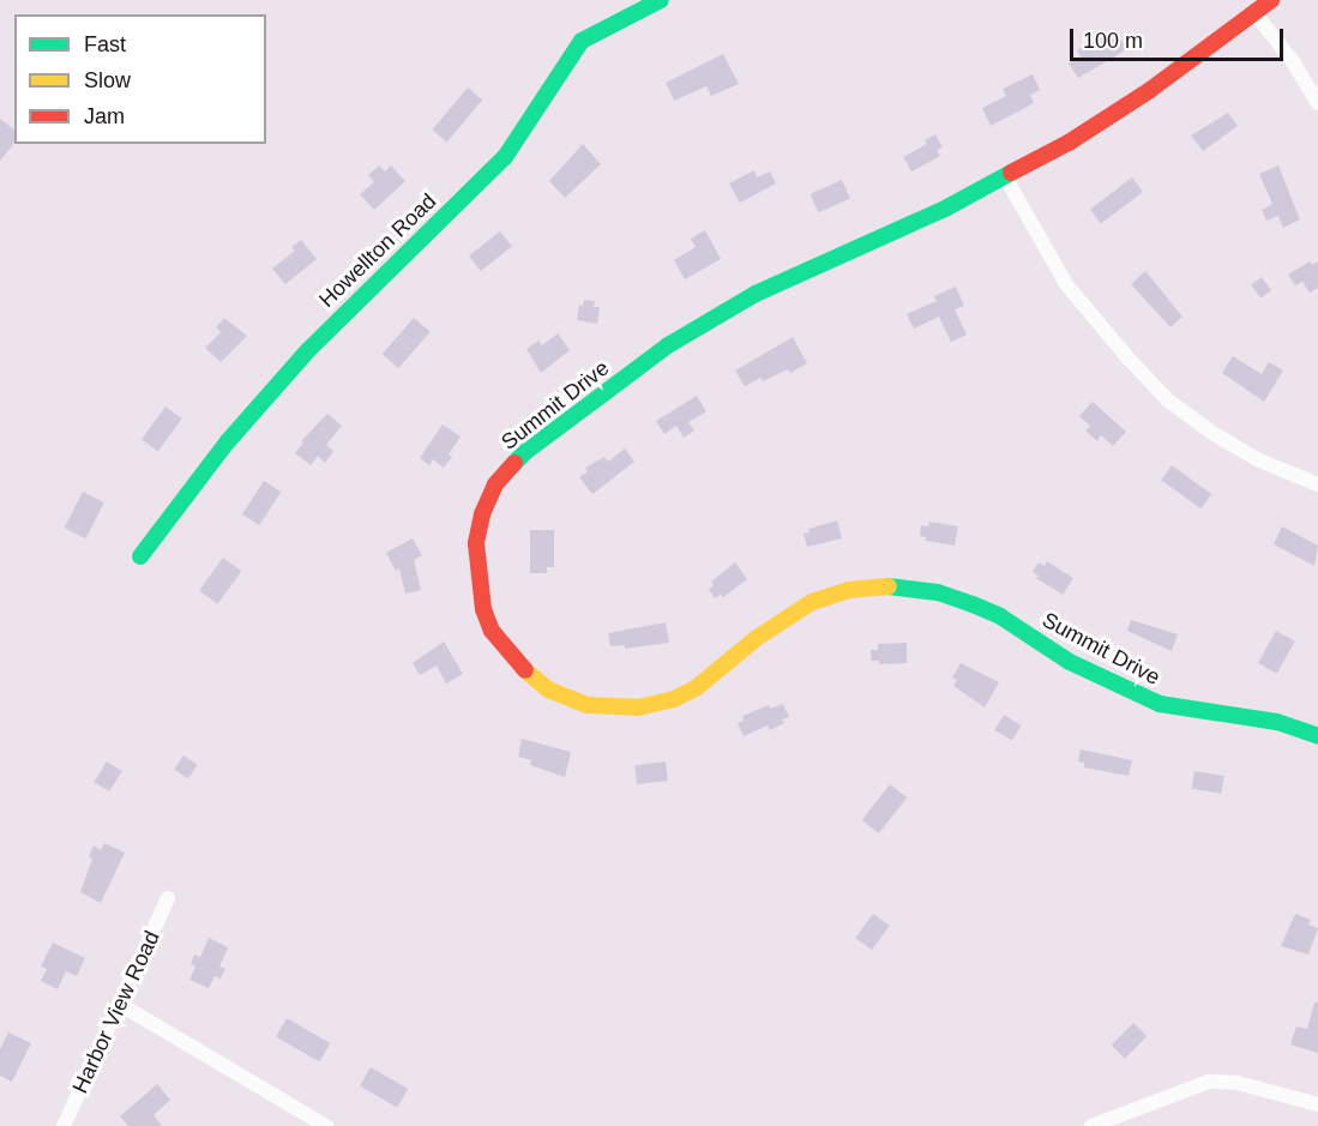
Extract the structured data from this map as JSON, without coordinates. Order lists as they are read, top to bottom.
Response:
{
  "streets": {
    "street": ["Howellton Road", "Summit Drive", "Harbor View Road"]
  },
  "legend": ["Fast", "Slow", "Jam"],
  "scale_bar": "100 m"
}
